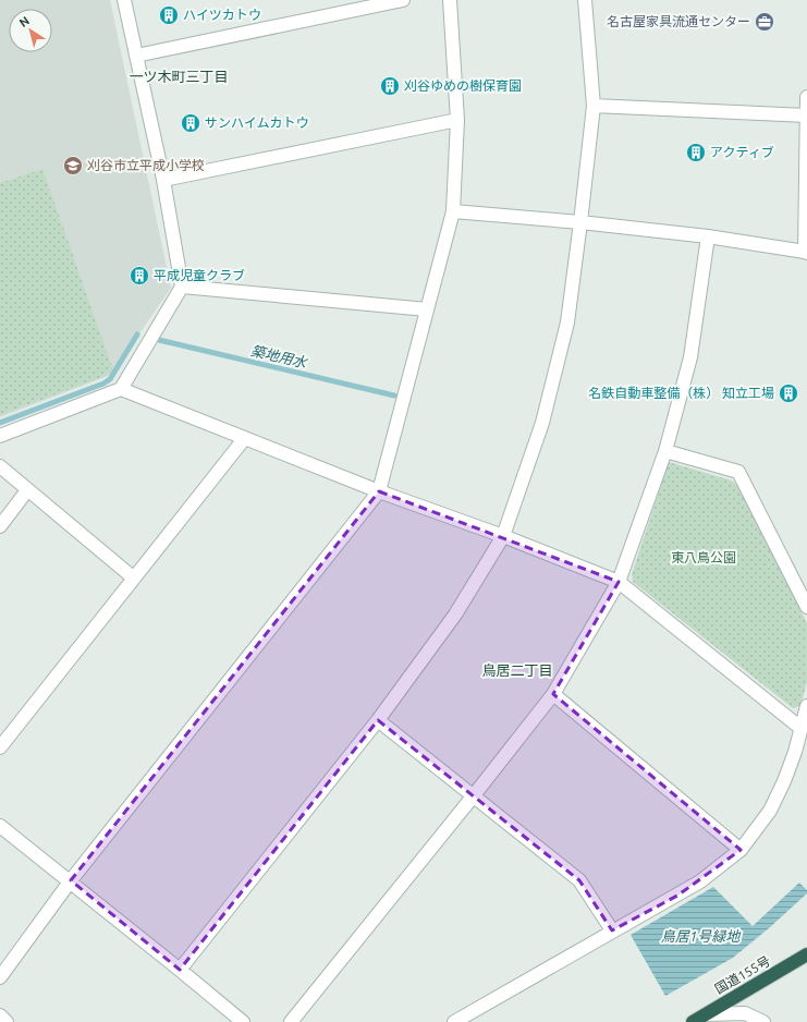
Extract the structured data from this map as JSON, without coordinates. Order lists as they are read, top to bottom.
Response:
{
  "streets": {
    "highway": ["国道155号"]
  },
  "districts": ["一ツ木町三丁目", "鳥居二丁目"],
  "water": ["築地用水", "鳥居1号緑地"],
  "parks": ["東八鳥公園"],
  "places": {
    "building": [
      "ハイツカトウ",
      "刈谷ゆめの樹保育園",
      "サンハイムカトウ",
      "アクティブ",
      "平成児童クラブ",
      "名鉄自動車整備（株） 知立工場"
    ],
    "office": ["名古屋家具流通センター"],
    "school or university": ["刈谷市立平成小学校"]
  },
  "north": "top left"
}
